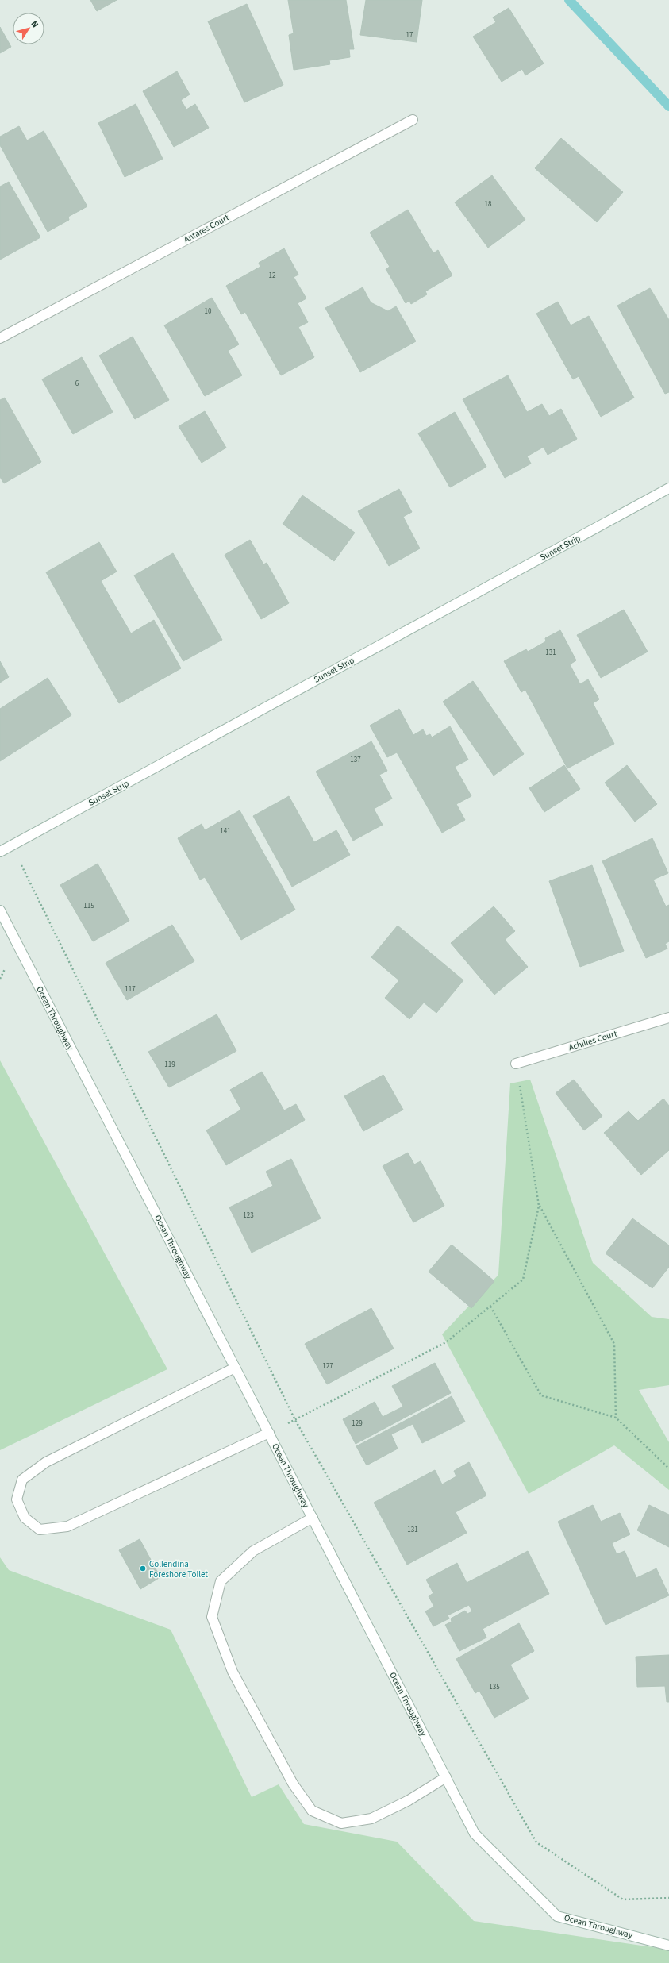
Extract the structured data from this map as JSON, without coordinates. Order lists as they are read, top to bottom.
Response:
{
  "streets": {
    "street": [
      "Antares Court",
      "Sunset Strip",
      "Ocean Throughway",
      "Achilles Court"
    ]
  },
  "places": ["Collendina Foreshore Toilet"],
  "house_numbers": [
    "17",
    "18",
    "12",
    "10",
    "6",
    "131",
    "137",
    "141",
    "115",
    "117",
    "119",
    "123",
    "127",
    "129",
    "131",
    "135"
  ],
  "north": "top right"
}
